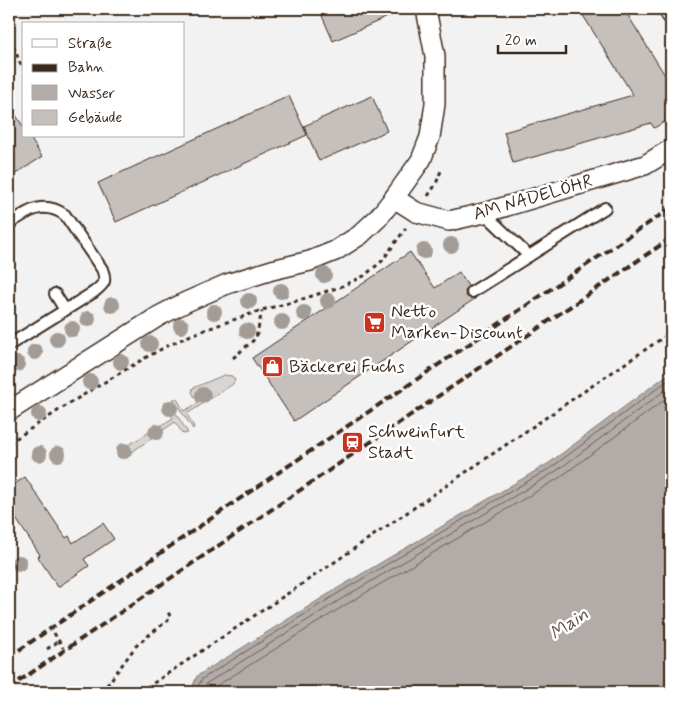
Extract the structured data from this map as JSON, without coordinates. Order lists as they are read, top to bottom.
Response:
{
  "streets": {
    "street": ["AM NADELÖHR"]
  },
  "water": ["Main"],
  "places": {
    "supermarket": ["Netto Marken-Discount"],
    "shop": ["Bäckerei Fuchs"],
    "station": ["Schweinfurt Stadt"]
  },
  "legend": [
    "Straße",
    "Bahn",
    "Wasser",
    "Gebäude"
  ],
  "scale_bar": "20 m"
}
